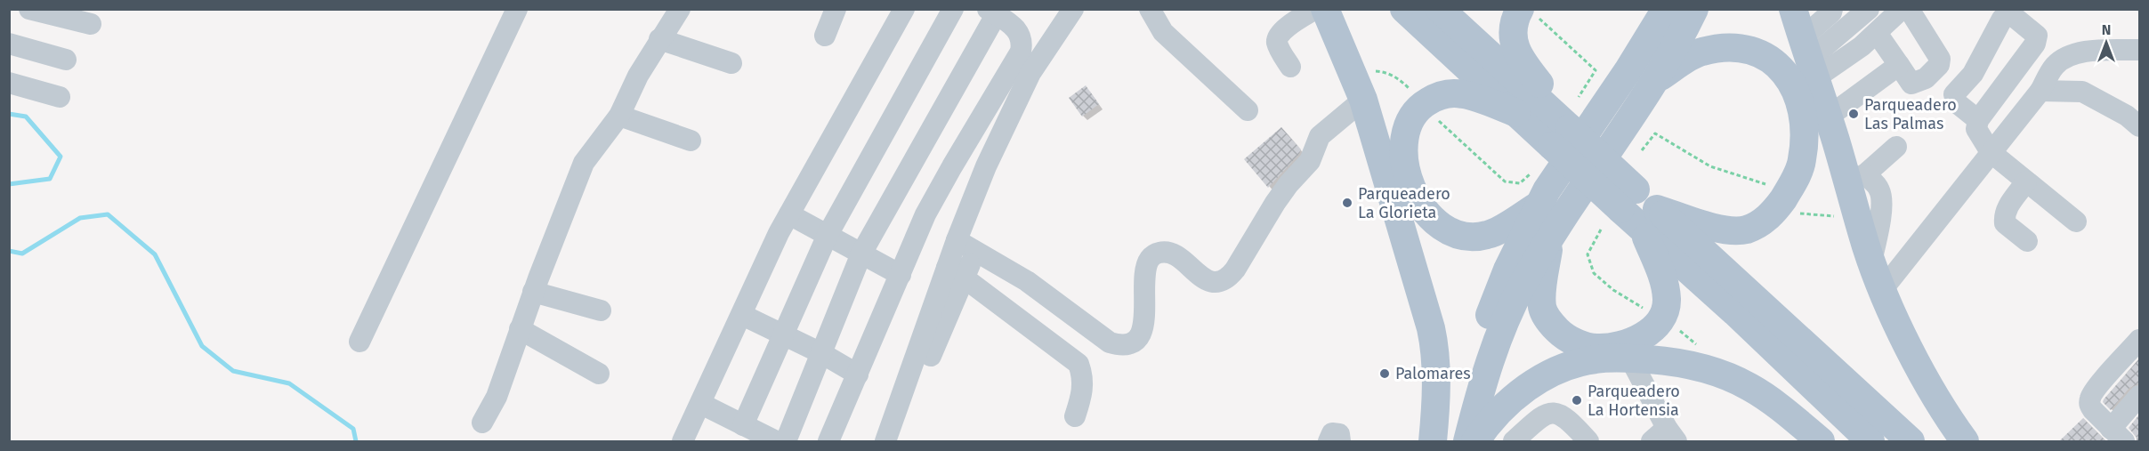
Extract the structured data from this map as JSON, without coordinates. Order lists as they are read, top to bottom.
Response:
{
  "places": [
    "Parqueadero Las Palmas",
    "Parqueadero La Glorieta",
    "Palomares",
    "Parqueadero La Hortensia"
  ],
  "north": "top"
}
